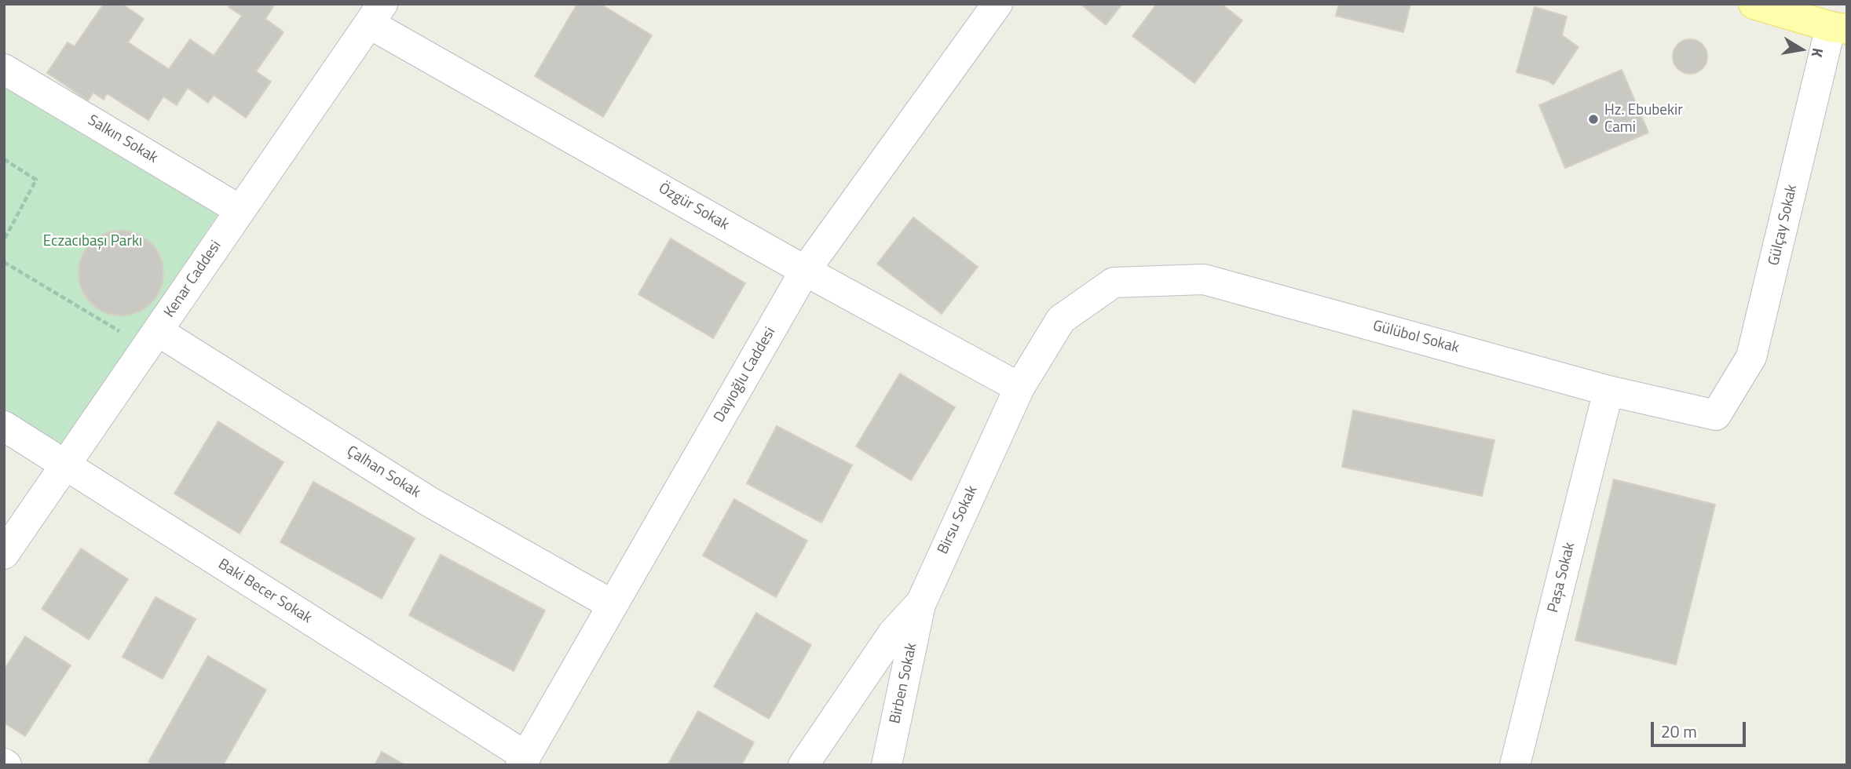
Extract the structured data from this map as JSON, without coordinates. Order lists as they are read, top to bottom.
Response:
{
  "streets": {
    "street": [
      "Salkın Sokak",
      "Özgür Sokak",
      "Gülçay Sokak",
      "Kenar Caddesi",
      "Gülübol Sokak",
      "Dayıoğlu Caddesi",
      "Çalhan Sokak",
      "Birsu Sokak",
      "Paşa Sokak",
      "Baki Becer Sokak",
      "Birben Sokak"
    ]
  },
  "crossings": [
    ["Salkın Sokak", "Kenar Caddesi"],
    ["Özgür Sokak", "Kenar Caddesi"],
    ["Özgür Sokak", "Dayıoğlu Caddesi"],
    ["Özgür Sokak", "Birsu Sokak"],
    ["Gülçay Sokak", "Gülübol Sokak"],
    ["Kenar Caddesi", "Çalhan Sokak"],
    ["Kenar Caddesi", "Baki Becer Sokak"],
    ["Gülübol Sokak", "Birsu Sokak"],
    ["Gülübol Sokak", "Paşa Sokak"],
    ["Dayıoğlu Caddesi", "Çalhan Sokak"],
    ["Dayıoğlu Caddesi", "Baki Becer Sokak"],
    ["Birsu Sokak", "Birben Sokak"]
  ],
  "parks": ["Eczacıbaşı Parkı"],
  "places": ["Hz. Ebubekir Cami"],
  "scale_bar": "20 m",
  "north": "right"
}
